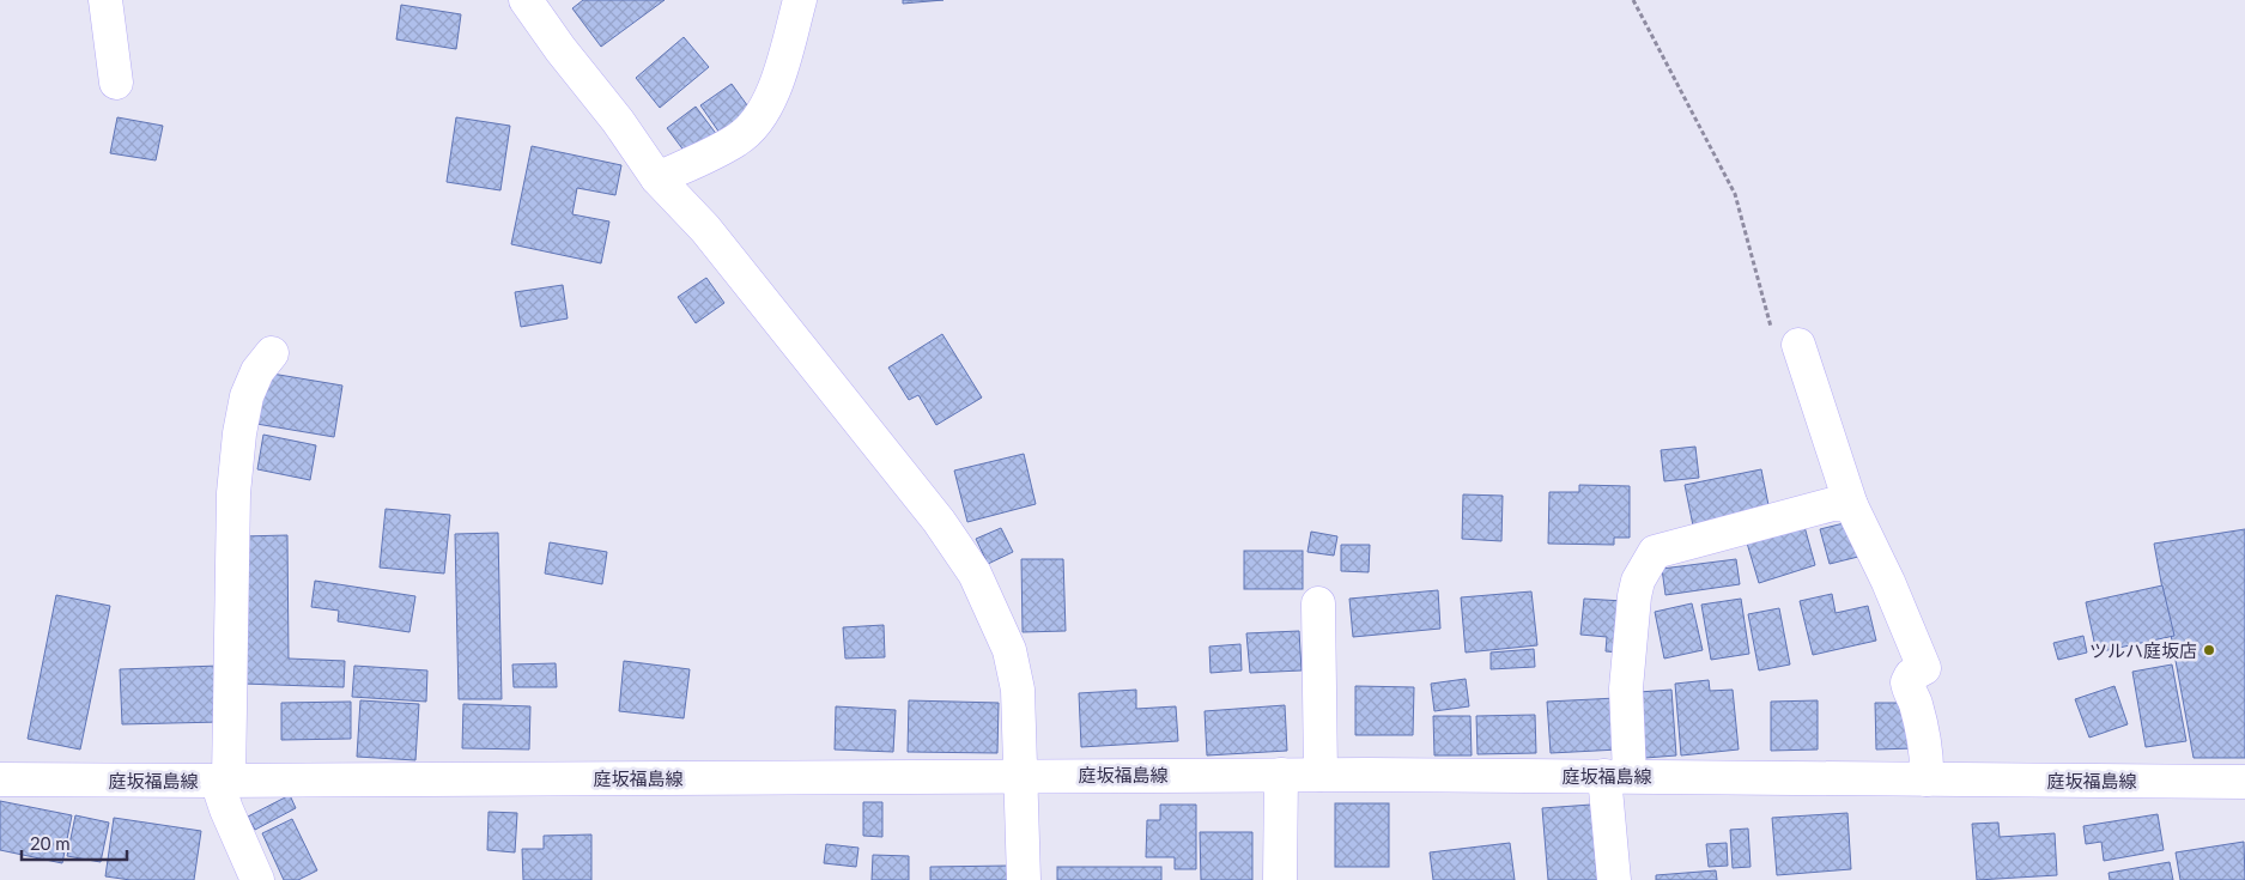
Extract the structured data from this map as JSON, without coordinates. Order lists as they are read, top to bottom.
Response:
{
  "streets": {
    "street": ["庭坂福島線"]
  },
  "places": ["ツルハ庭坂店"],
  "scale_bar": "20 m"
}
